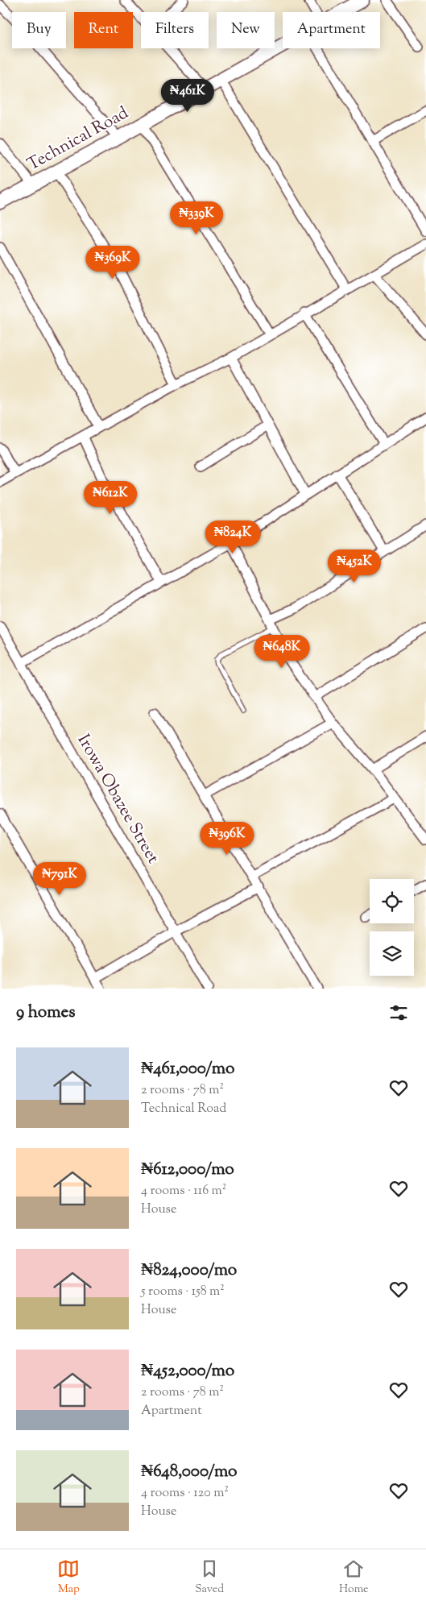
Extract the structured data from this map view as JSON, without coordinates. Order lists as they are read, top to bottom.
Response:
{
  "streets": {
    "street": ["Technical Road", "Irowa Obazee Street"]
  },
  "page": {
    "chip": [
      "Buy",
      "Rent",
      "Filters",
      "New",
      "Apartment"
    ],
    "price": [
      "₦461K",
      "₦339K",
      "₦369K",
      "₦612K",
      "₦824K",
      "₦452K",
      "₦648K",
      "₦396K",
      "₦791K"
    ],
    "heading": "9 homes",
    "list": [
      {
        "name": "₦461,000/mo",
        "note": "2 rooms · 78 m² · Technical Road"
      },
      {
        "name": "₦612,000/mo",
        "note": "4 rooms · 116 m² · House"
      },
      {
        "name": "₦824,000/mo",
        "note": "5 rooms · 158 m² · House"
      },
      {
        "name": "₦452,000/mo",
        "note": "2 rooms · 78 m² · Apartment"
      },
      {
        "name": "₦648,000/mo",
        "note": "4 rooms · 120 m² · House"
      }
    ],
    "tabs": ["Map", "Saved", "Home"]
  }
}
